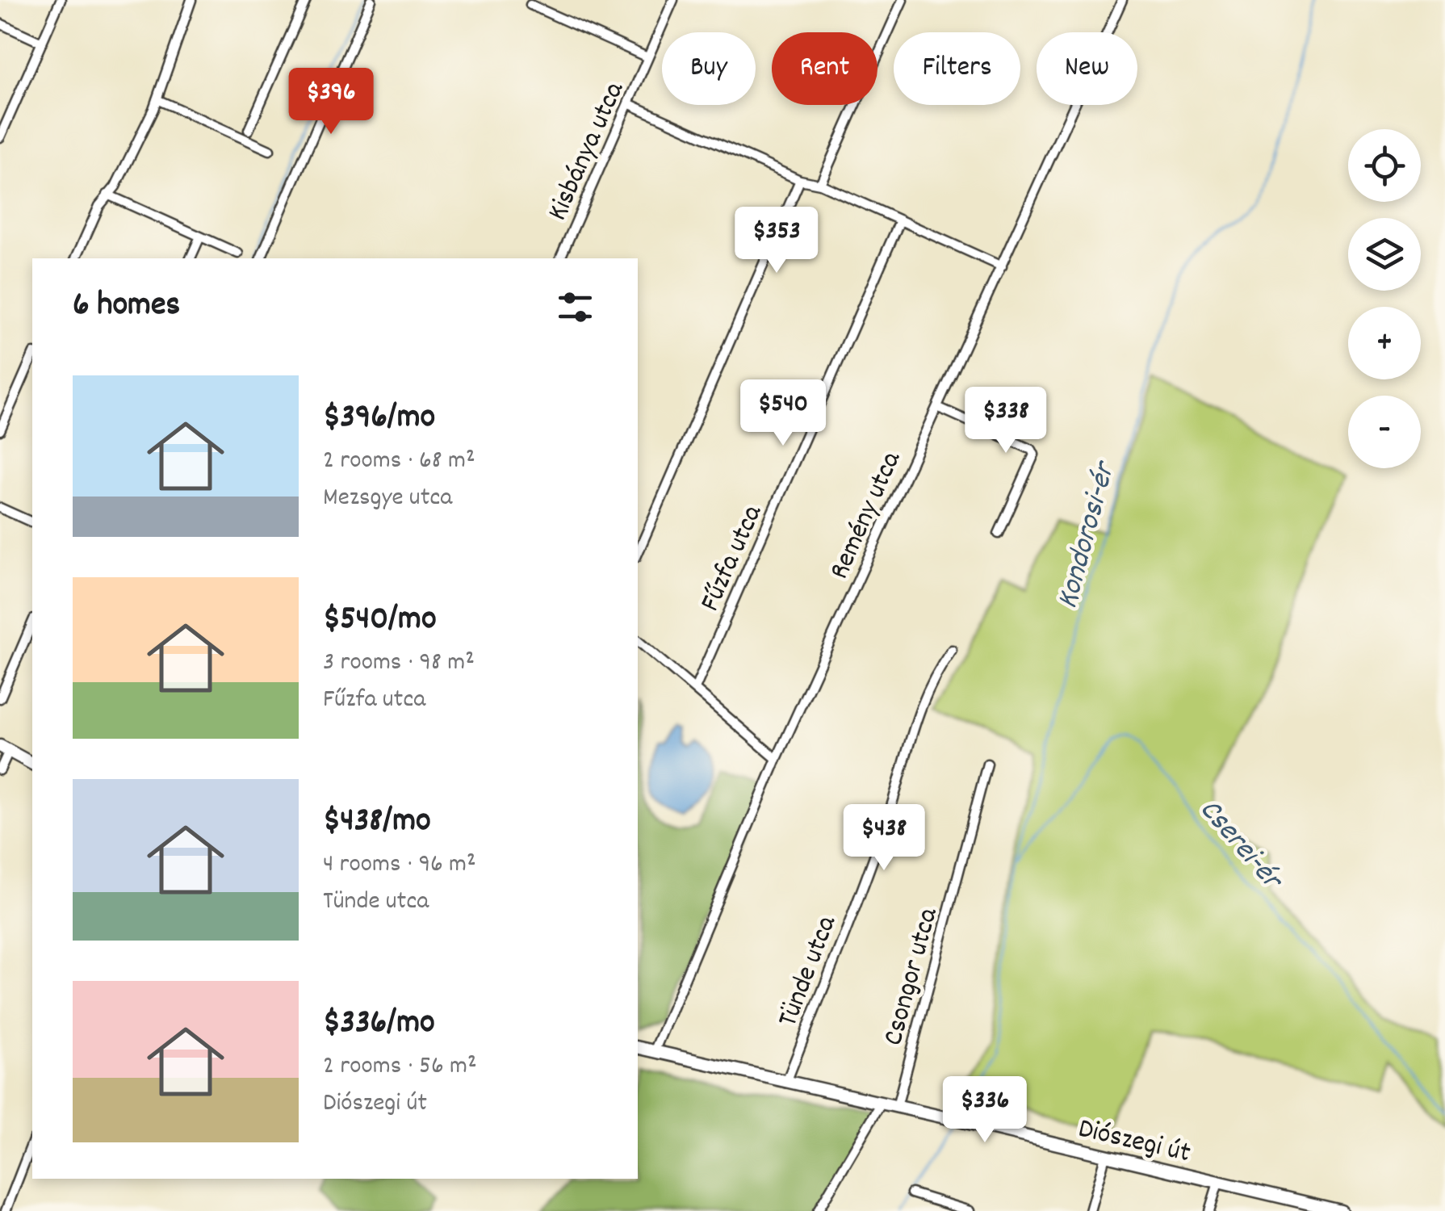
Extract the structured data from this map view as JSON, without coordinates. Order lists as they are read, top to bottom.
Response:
{
  "streets": {
    "main road": ["Diószegi út"],
    "street": [
      "Kisbánya utca",
      "Remény utca",
      "Fűzfa utca",
      "Tünde utca",
      "Csongor utca"
    ]
  },
  "crossings": [
    ["Remény utca", "Diószegi út"],
    ["Tünde utca", "Diószegi út"],
    ["Csongor utca", "Diószegi út"]
  ],
  "water": ["Kondorosi-ér", "Cserei-ér"],
  "page": {
    "chip": [
      "Buy",
      "Rent",
      "Filters",
      "New"
    ],
    "price": [
      "$396",
      "$353",
      "$540",
      "$338",
      "$438",
      "$336"
    ],
    "map_buttons": ["+", "−"],
    "heading": "6 homes",
    "list": [
      {
        "name": "$396/mo",
        "note": "2 rooms · 68 m² · Mezsgye utca"
      },
      {
        "name": "$540/mo",
        "note": "3 rooms · 98 m² · Fűzfa utca"
      },
      {
        "name": "$438/mo",
        "note": "4 rooms · 96 m² · Tünde utca"
      },
      {
        "name": "$336/mo",
        "note": "2 rooms · 56 m² · Diószegi út"
      }
    ]
  }
}
